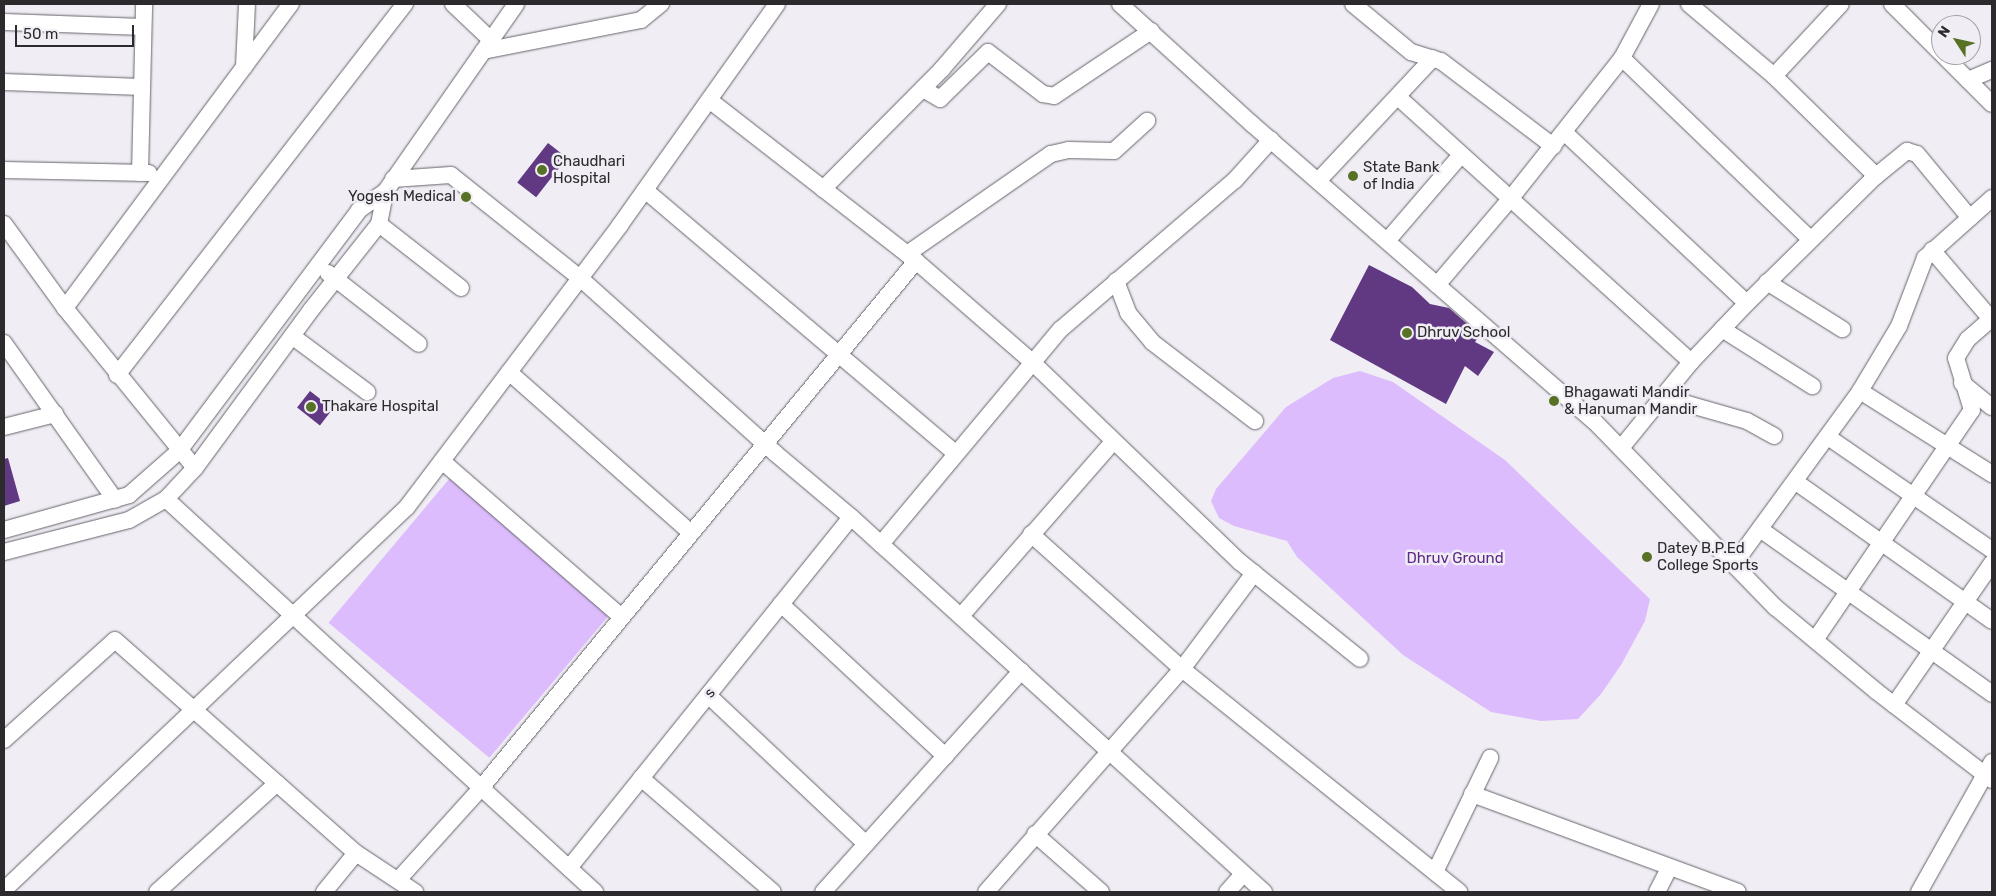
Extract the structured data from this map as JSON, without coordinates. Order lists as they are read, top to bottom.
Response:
{
  "streets": {
    "street": ["s"]
  },
  "parks": ["Dhruv Ground"],
  "places": [
    "Chaudhari Hospital",
    "State Bank of India",
    "Yogesh Medical",
    "Dhruv School",
    "Bhagawati Mandir & Hanuman Mandir",
    "Thakare Hospital",
    "Datey B.P.Ed College Sports"
  ],
  "scale_bar": "50 m",
  "north": "top left"
}
